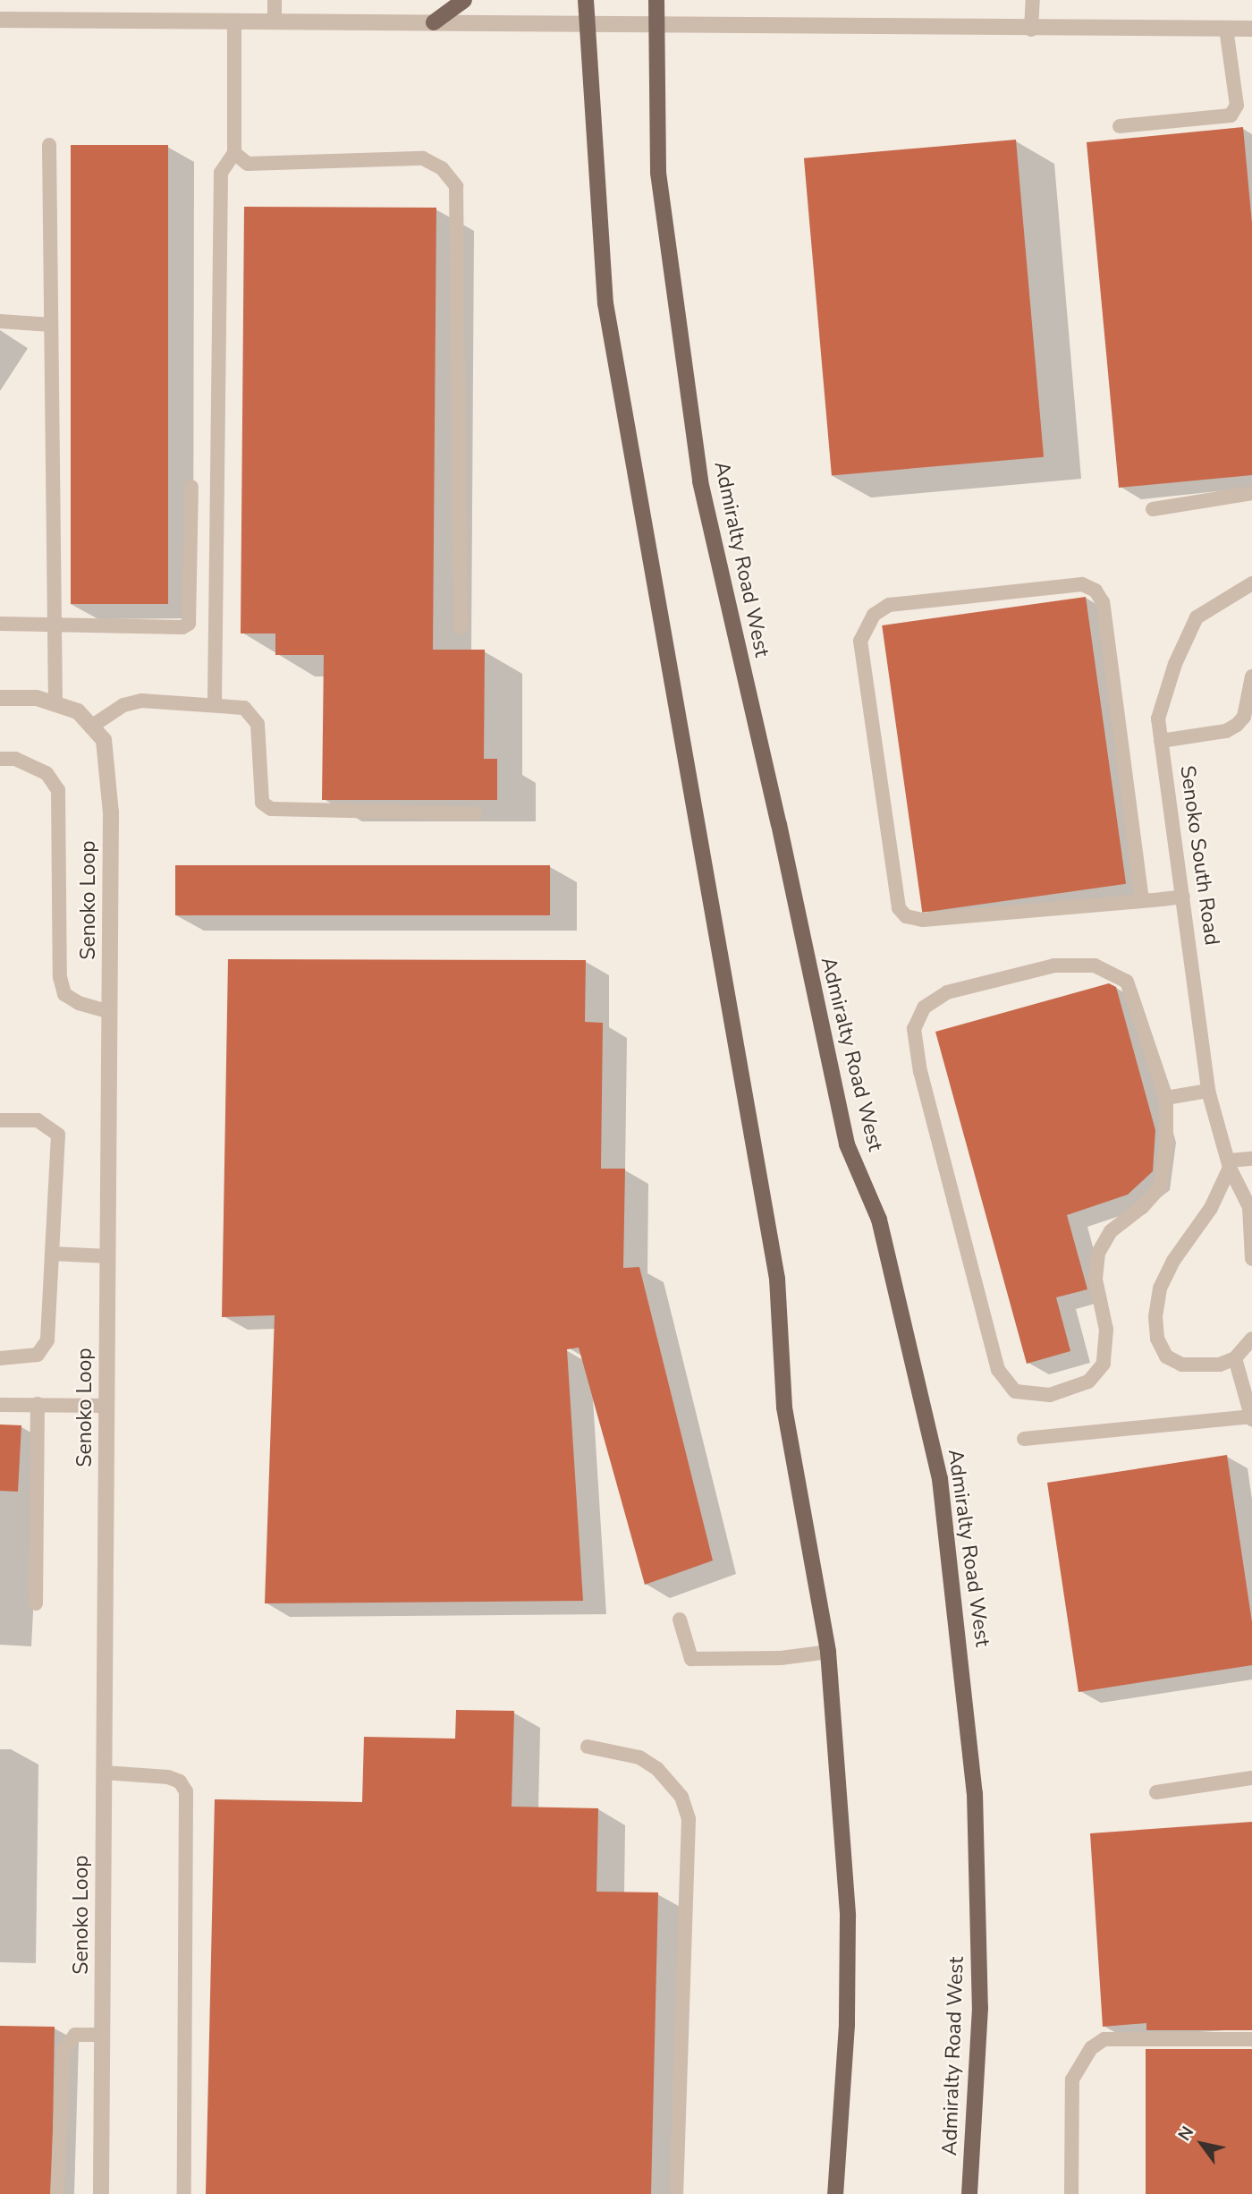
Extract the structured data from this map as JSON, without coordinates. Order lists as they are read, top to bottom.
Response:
{
  "streets": {
    "main road": ["Admiralty Road West"],
    "street": ["Senoko Loop"],
    "lane": ["Senoko South Road"]
  },
  "north": "top left"
}
